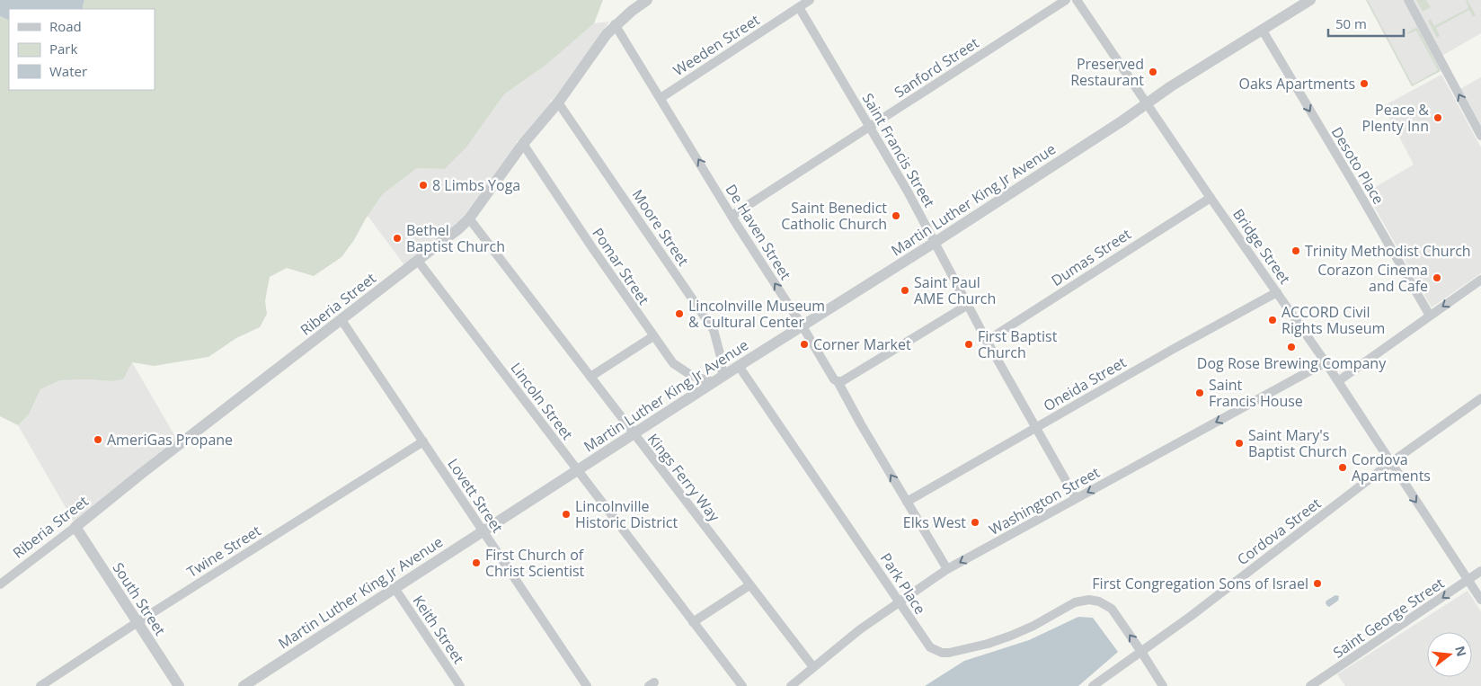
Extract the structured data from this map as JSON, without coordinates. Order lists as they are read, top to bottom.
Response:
{
  "streets": {
    "street": [
      "Weeden Street",
      "Sanford Street",
      "Saint Francis Street",
      "Desoto Place",
      "Martin Luther King Jr Avenue",
      "Moore Street",
      "De Haven Street",
      "Bridge Street",
      "Dumas Street",
      "Pomar Street",
      "Riberia Street",
      "Oneida Street",
      "Lincoln Street",
      "Kings Ferry Way",
      "Lovett Street",
      "Washington Street",
      "Cordova Street",
      "Twine Street",
      "Park Place",
      "South Street",
      "Saint George Street",
      "Keith Street"
    ]
  },
  "crossings": [
    ["Weeden Street", "Saint Francis Street"],
    ["Weeden Street", "De Haven Street"],
    ["Sanford Street", "Saint Francis Street"],
    ["Sanford Street", "De Haven Street"],
    ["Saint Francis Street", "Martin Luther King Jr Avenue"],
    ["Saint Francis Street", "Dumas Street"],
    ["Saint Francis Street", "Oneida Street"],
    ["Saint Francis Street", "Washington Street"],
    ["Desoto Place", "Martin Luther King Jr Avenue"],
    ["Martin Luther King Jr Avenue", "Moore Street"],
    ["Martin Luther King Jr Avenue", "De Haven Street"],
    ["Martin Luther King Jr Avenue", "Bridge Street"],
    ["Martin Luther King Jr Avenue", "Pomar Street"],
    ["Martin Luther King Jr Avenue", "Lincoln Street"],
    ["Martin Luther King Jr Avenue", "Kings Ferry Way"],
    ["Martin Luther King Jr Avenue", "Lovett Street"],
    ["Martin Luther King Jr Avenue", "Park Place"],
    ["Martin Luther King Jr Avenue", "Keith Street"],
    ["Moore Street", "Pomar Street"],
    ["Moore Street", "Riberia Street"],
    ["De Haven Street", "Riberia Street"],
    ["De Haven Street", "Oneida Street"],
    ["De Haven Street", "Washington Street"],
    ["Bridge Street", "Dumas Street"],
    ["Bridge Street", "Oneida Street"],
    ["Bridge Street", "Washington Street"],
    ["Bridge Street", "Cordova Street"],
    ["Bridge Street", "Saint George Street"],
    ["Pomar Street", "Riberia Street"],
    ["Riberia Street", "Lincoln Street"],
    ["Riberia Street", "Kings Ferry Way"],
    ["Riberia Street", "Lovett Street"],
    ["Riberia Street", "South Street"],
    ["Kings Ferry Way", "Washington Street"],
    ["Lovett Street", "Twine Street"],
    ["Washington Street", "Park Place"],
    ["Cordova Street", "Park Place"],
    ["Twine Street", "South Street"]
  ],
  "one_way": [
    "Desoto Place",
    "De Haven Street",
    "Washington Street",
    "Park Place",
    "Saint George Street"
  ],
  "places": [
    "Preserved Restaurant",
    "Oaks Apartments",
    "Peace & Plenty Inn",
    "8 Limbs Yoga",
    "Saint Benedict Catholic Church",
    "Bethel Baptist Church",
    "Trinity Methodist Church",
    "Corazon Cinema and Cafe",
    "Saint Paul AME Church",
    "Lincolnville Museum & Cultural Center",
    "ACCORD Civil Rights Museum",
    "Corner Market",
    "First Baptist Church",
    "Dog Rose Brewing Company",
    "Saint Francis House",
    "AmeriGas Propane",
    "Saint Mary's Baptist Church",
    "Cordova Apartments",
    "Lincolnville Historic District",
    "Elks West",
    "First Church of Christ Scientist",
    "First Congregation Sons of Israel"
  ],
  "legend": ["Road", "Park", "Water"],
  "scale_bar": "50 m",
  "north": "right"
}
